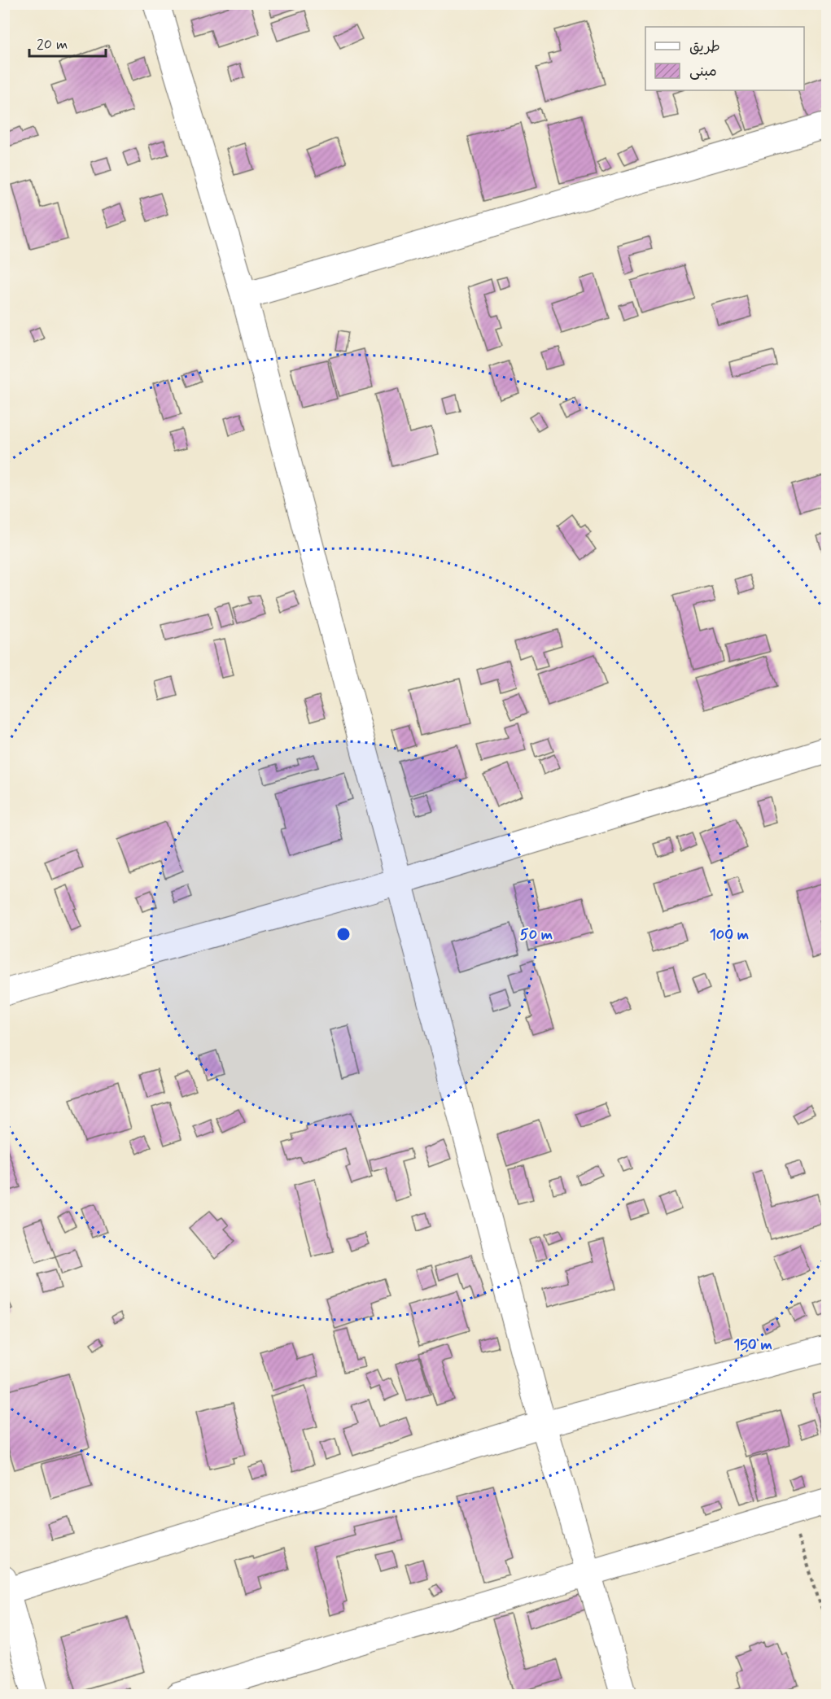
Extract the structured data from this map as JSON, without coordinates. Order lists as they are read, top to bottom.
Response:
{
  "legend": ["طريق", "مبنى"],
  "scale_bar": "20 m",
  "rings": ["50 m", "100 m", "150 m"]
}
